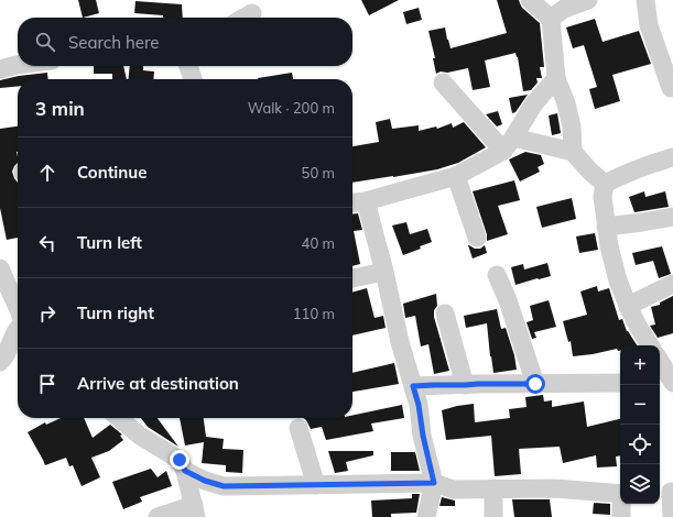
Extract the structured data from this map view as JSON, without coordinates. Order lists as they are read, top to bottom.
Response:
{
  "page": {
    "search": "Search here",
    "heading": ["3 min", "Walk · 200 m"],
    "list": [
      ["Continue", "50 m"],
      ["Turn left", "40 m"],
      ["Turn right", "110 m"],
      "Arrive at destination"
    ],
    "map_buttons": ["+", "−"]
  }
}
